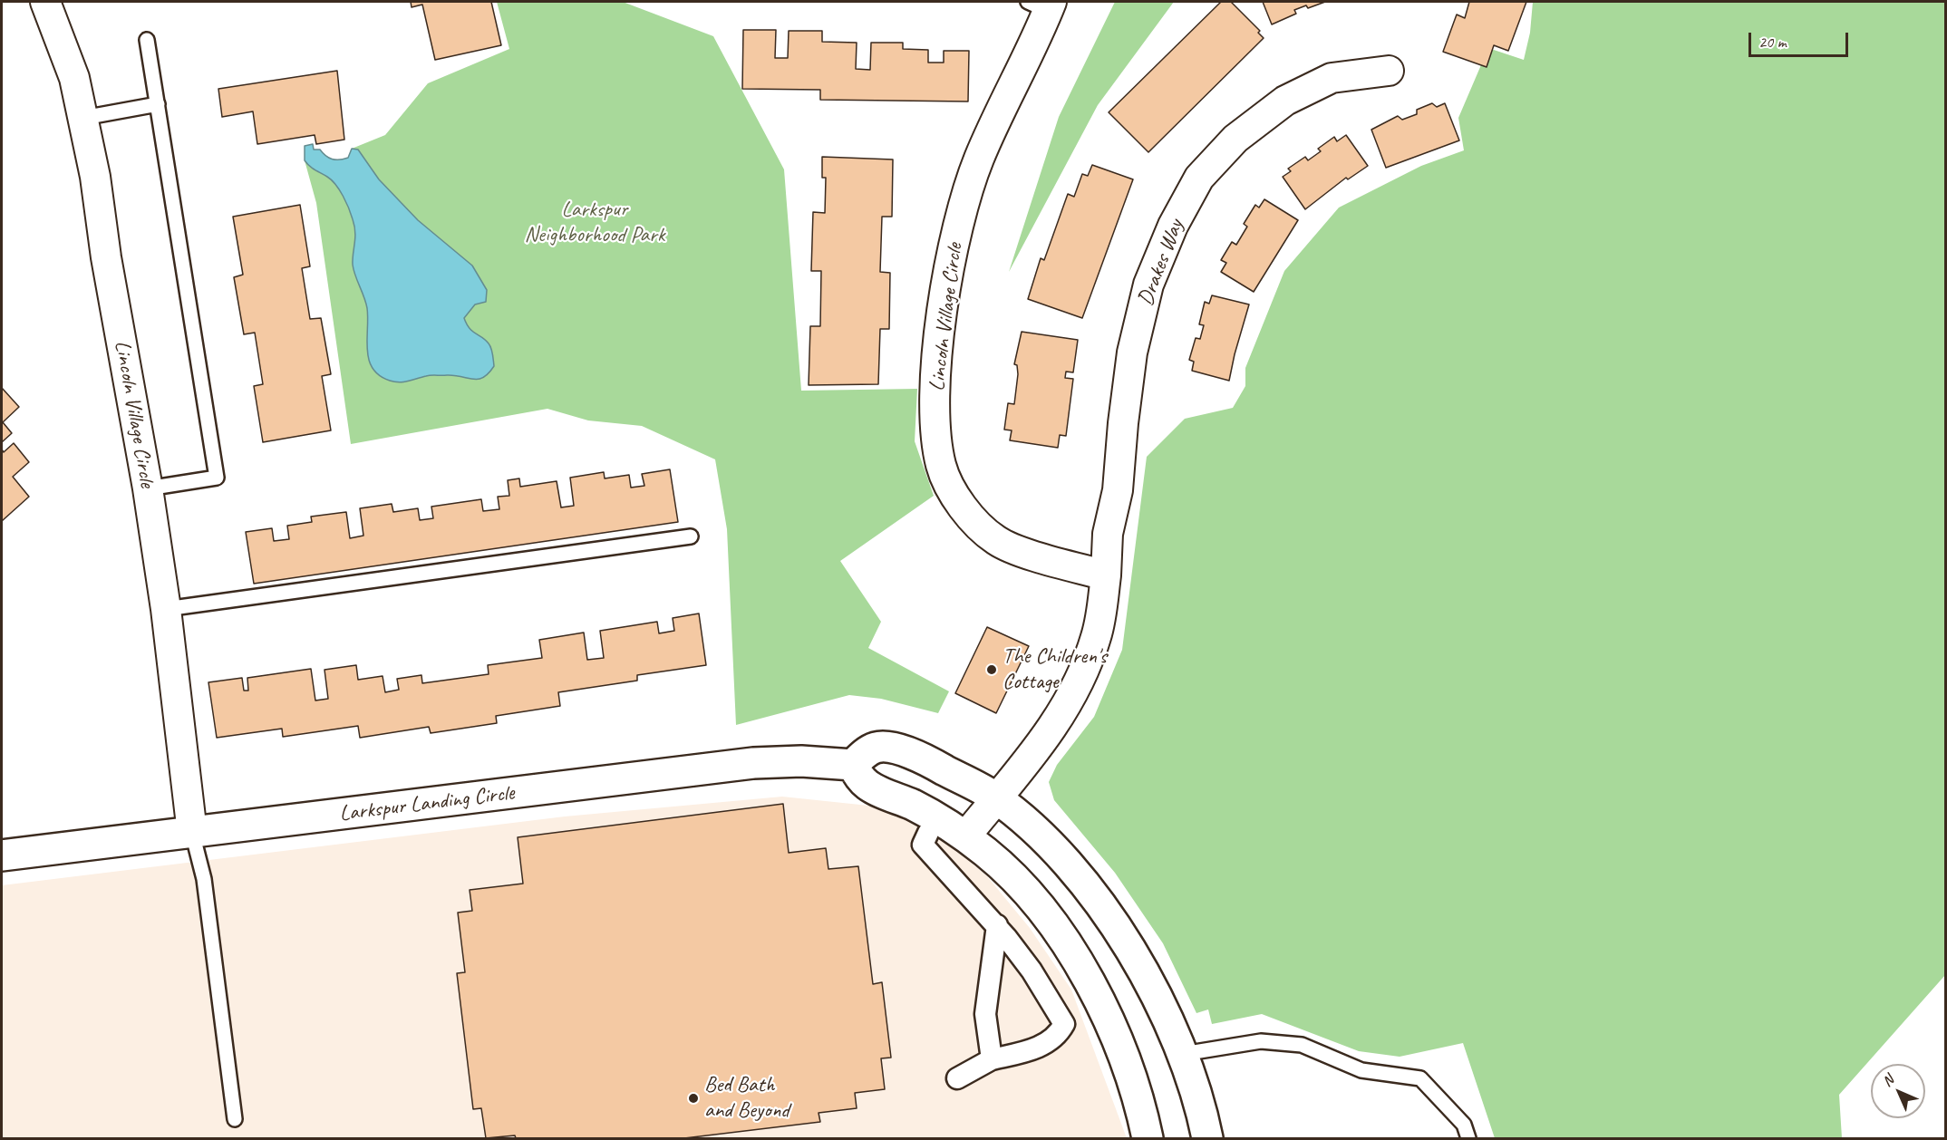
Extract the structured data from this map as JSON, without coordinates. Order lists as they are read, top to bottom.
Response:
{
  "streets": {
    "main road": ["Larkspur Landing Circle"],
    "street": ["Drakes Way", "Lincoln Village Circle"]
  },
  "crossings": [
    ["Drakes Way", "Lincoln Village Circle"],
    ["Lincoln Village Circle", "Larkspur Landing Circle"]
  ],
  "parks": ["Larkspur Neighborhood Park"],
  "places": ["The Children's Cottage", "Bed Bath and Beyond"],
  "scale_bar": "20 m",
  "north": "top left"
}
